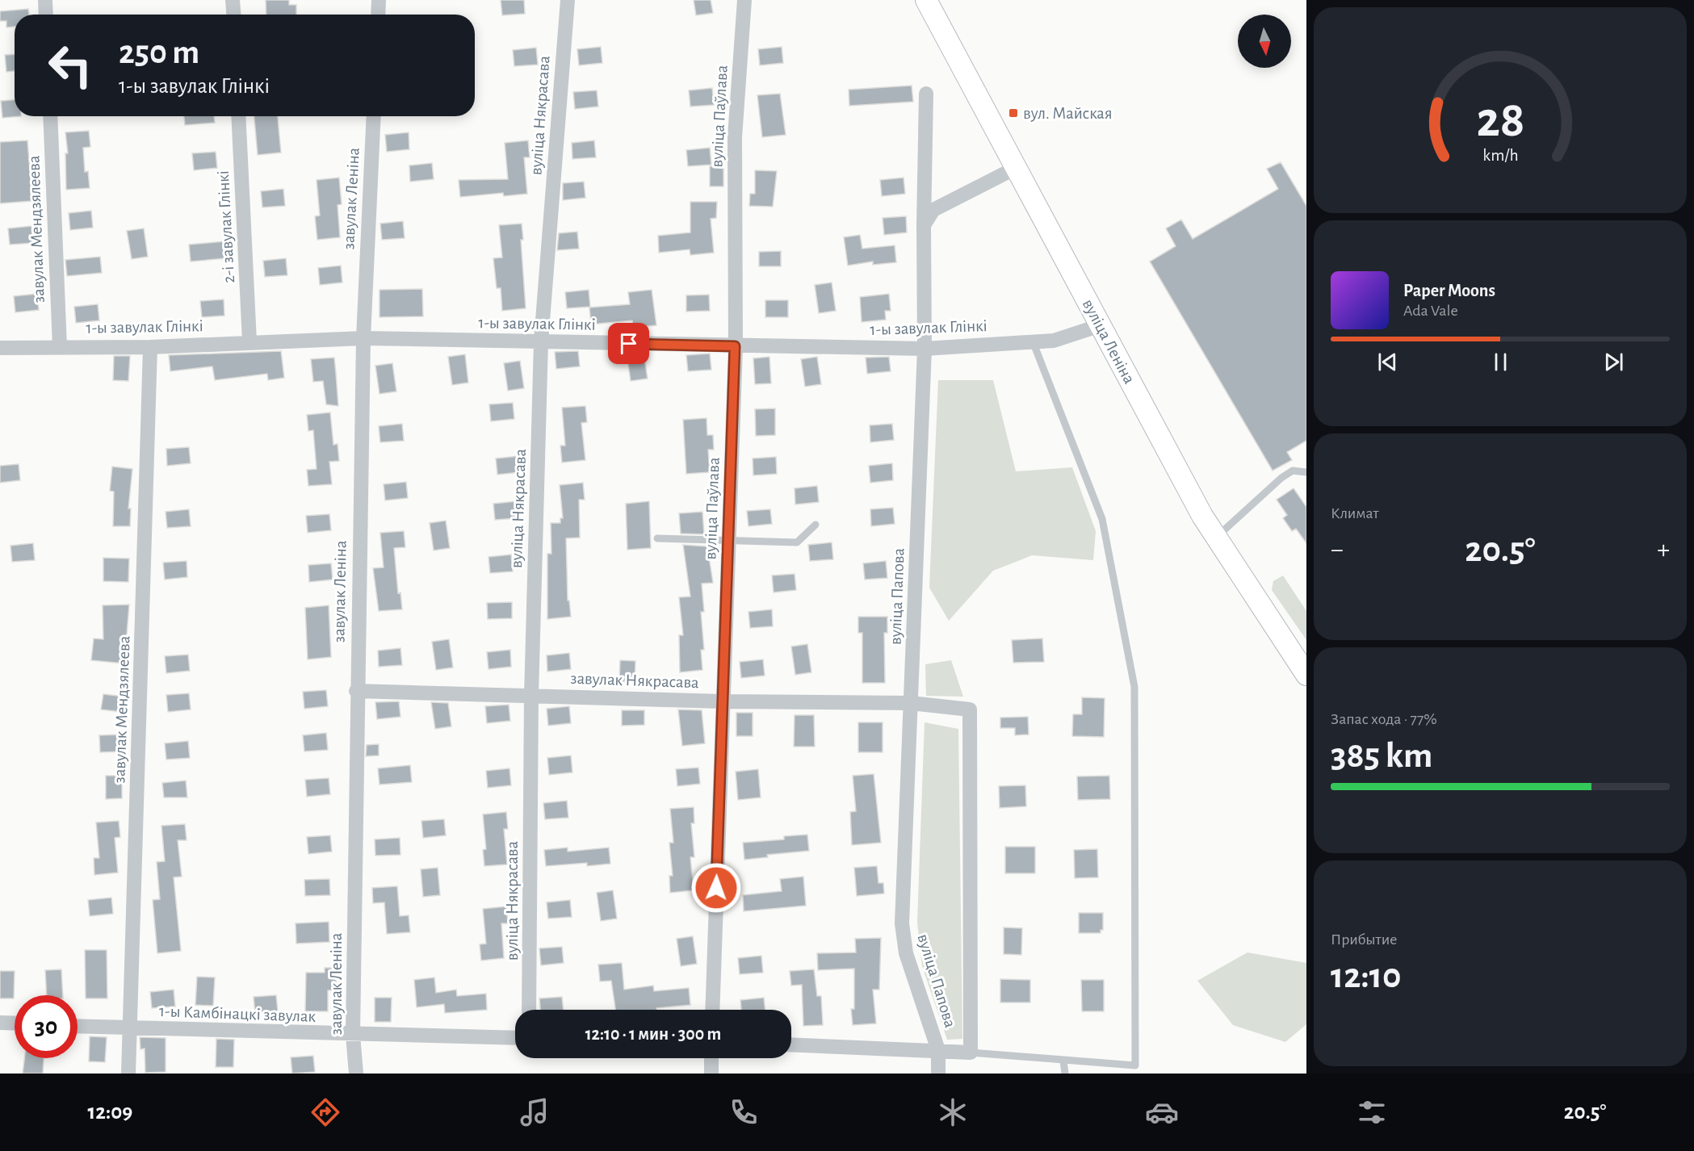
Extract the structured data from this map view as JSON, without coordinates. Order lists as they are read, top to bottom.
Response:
{
  "streets": {
    "main road": ["вуліца Леніна"],
    "street": [
      "вуліца Някрасава",
      "вуліца Паўлава",
      "завулак Леніна",
      "2-і завулак Глінкі",
      "завулак Мендзялеева",
      "1-ы завулак Глінкі",
      "вуліца Папова",
      "завулак Някрасава",
      "1-ы Камбінацкі завулак"
    ]
  },
  "crossings": [
    ["вуліца Някрасава", "1-ы завулак Глінкі"],
    ["вуліца Някрасава", "завулак Някрасава"],
    ["вуліца Паўлава", "1-ы завулак Глінкі"],
    ["вуліца Паўлава", "завулак Някрасава"],
    ["завулак Леніна", "1-ы завулак Глінкі"],
    ["завулак Леніна", "завулак Някрасава"],
    ["завулак Леніна", "1-ы Камбінацкі завулак"],
    ["2-і завулак Глінкі", "1-ы завулак Глінкі"],
    ["завулак Мендзялеева", "1-ы завулак Глінкі"],
    ["завулак Мендзялеева", "1-ы Камбінацкі завулак"],
    ["1-ы завулак Глінкі", "вуліца Леніна"],
    ["1-ы завулак Глінкі", "вуліца Папова"],
    ["вуліца Папова", "завулак Някрасава"]
  ],
  "places": {
    "transit": ["вул. Майская"]
  },
  "north": "bottom",
  "page": {
    "turn": ["250 m", "1-ы завулак Глінкі"],
    "song": ["Paper Moons", "Ada Vale"],
    "tile": [
      "Климат",
      ["Запас хода · 77%", "385 km"],
      ["Прибытие", "12:10"]
    ],
    "heat": ["−", "20.5°", "+"],
    "limit": "30",
    "trip": "12:10 · 1 мин · 300 m",
    "tabs": ["12:09", "20.5°"],
    "gauge": ["28", "km/h"]
  }
}
